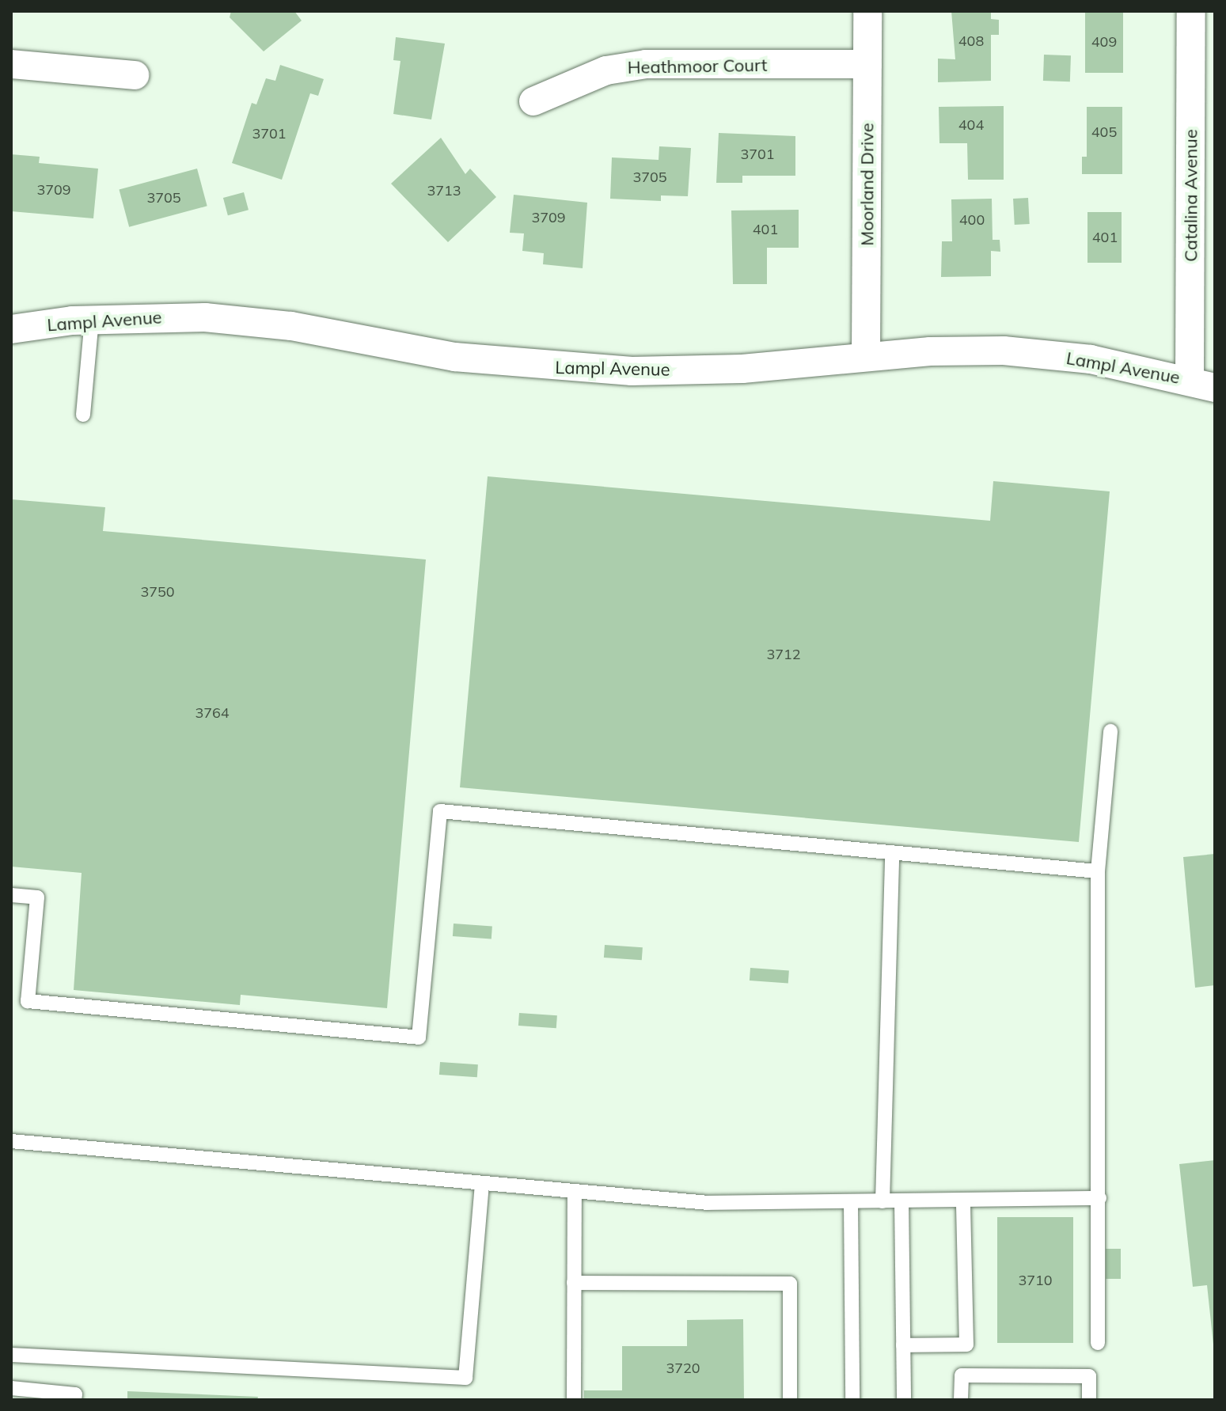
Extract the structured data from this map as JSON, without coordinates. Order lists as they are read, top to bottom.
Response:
{
  "streets": {
    "street": [
      "Heathmoor Court",
      "Moorland Drive",
      "Catalina Avenue",
      "Lampl Avenue"
    ]
  },
  "crossings": [
    ["Heathmoor Court", "Moorland Drive"],
    ["Moorland Drive", "Lampl Avenue"],
    ["Catalina Avenue", "Lampl Avenue"]
  ],
  "house_numbers": [
    "408",
    "409",
    "404",
    "405",
    "3701",
    "3701",
    "3705",
    "3709",
    "3713",
    "3705",
    "3709",
    "400",
    "401",
    "401",
    "3750",
    "3712",
    "3764",
    "3710",
    "3720"
  ]
}
